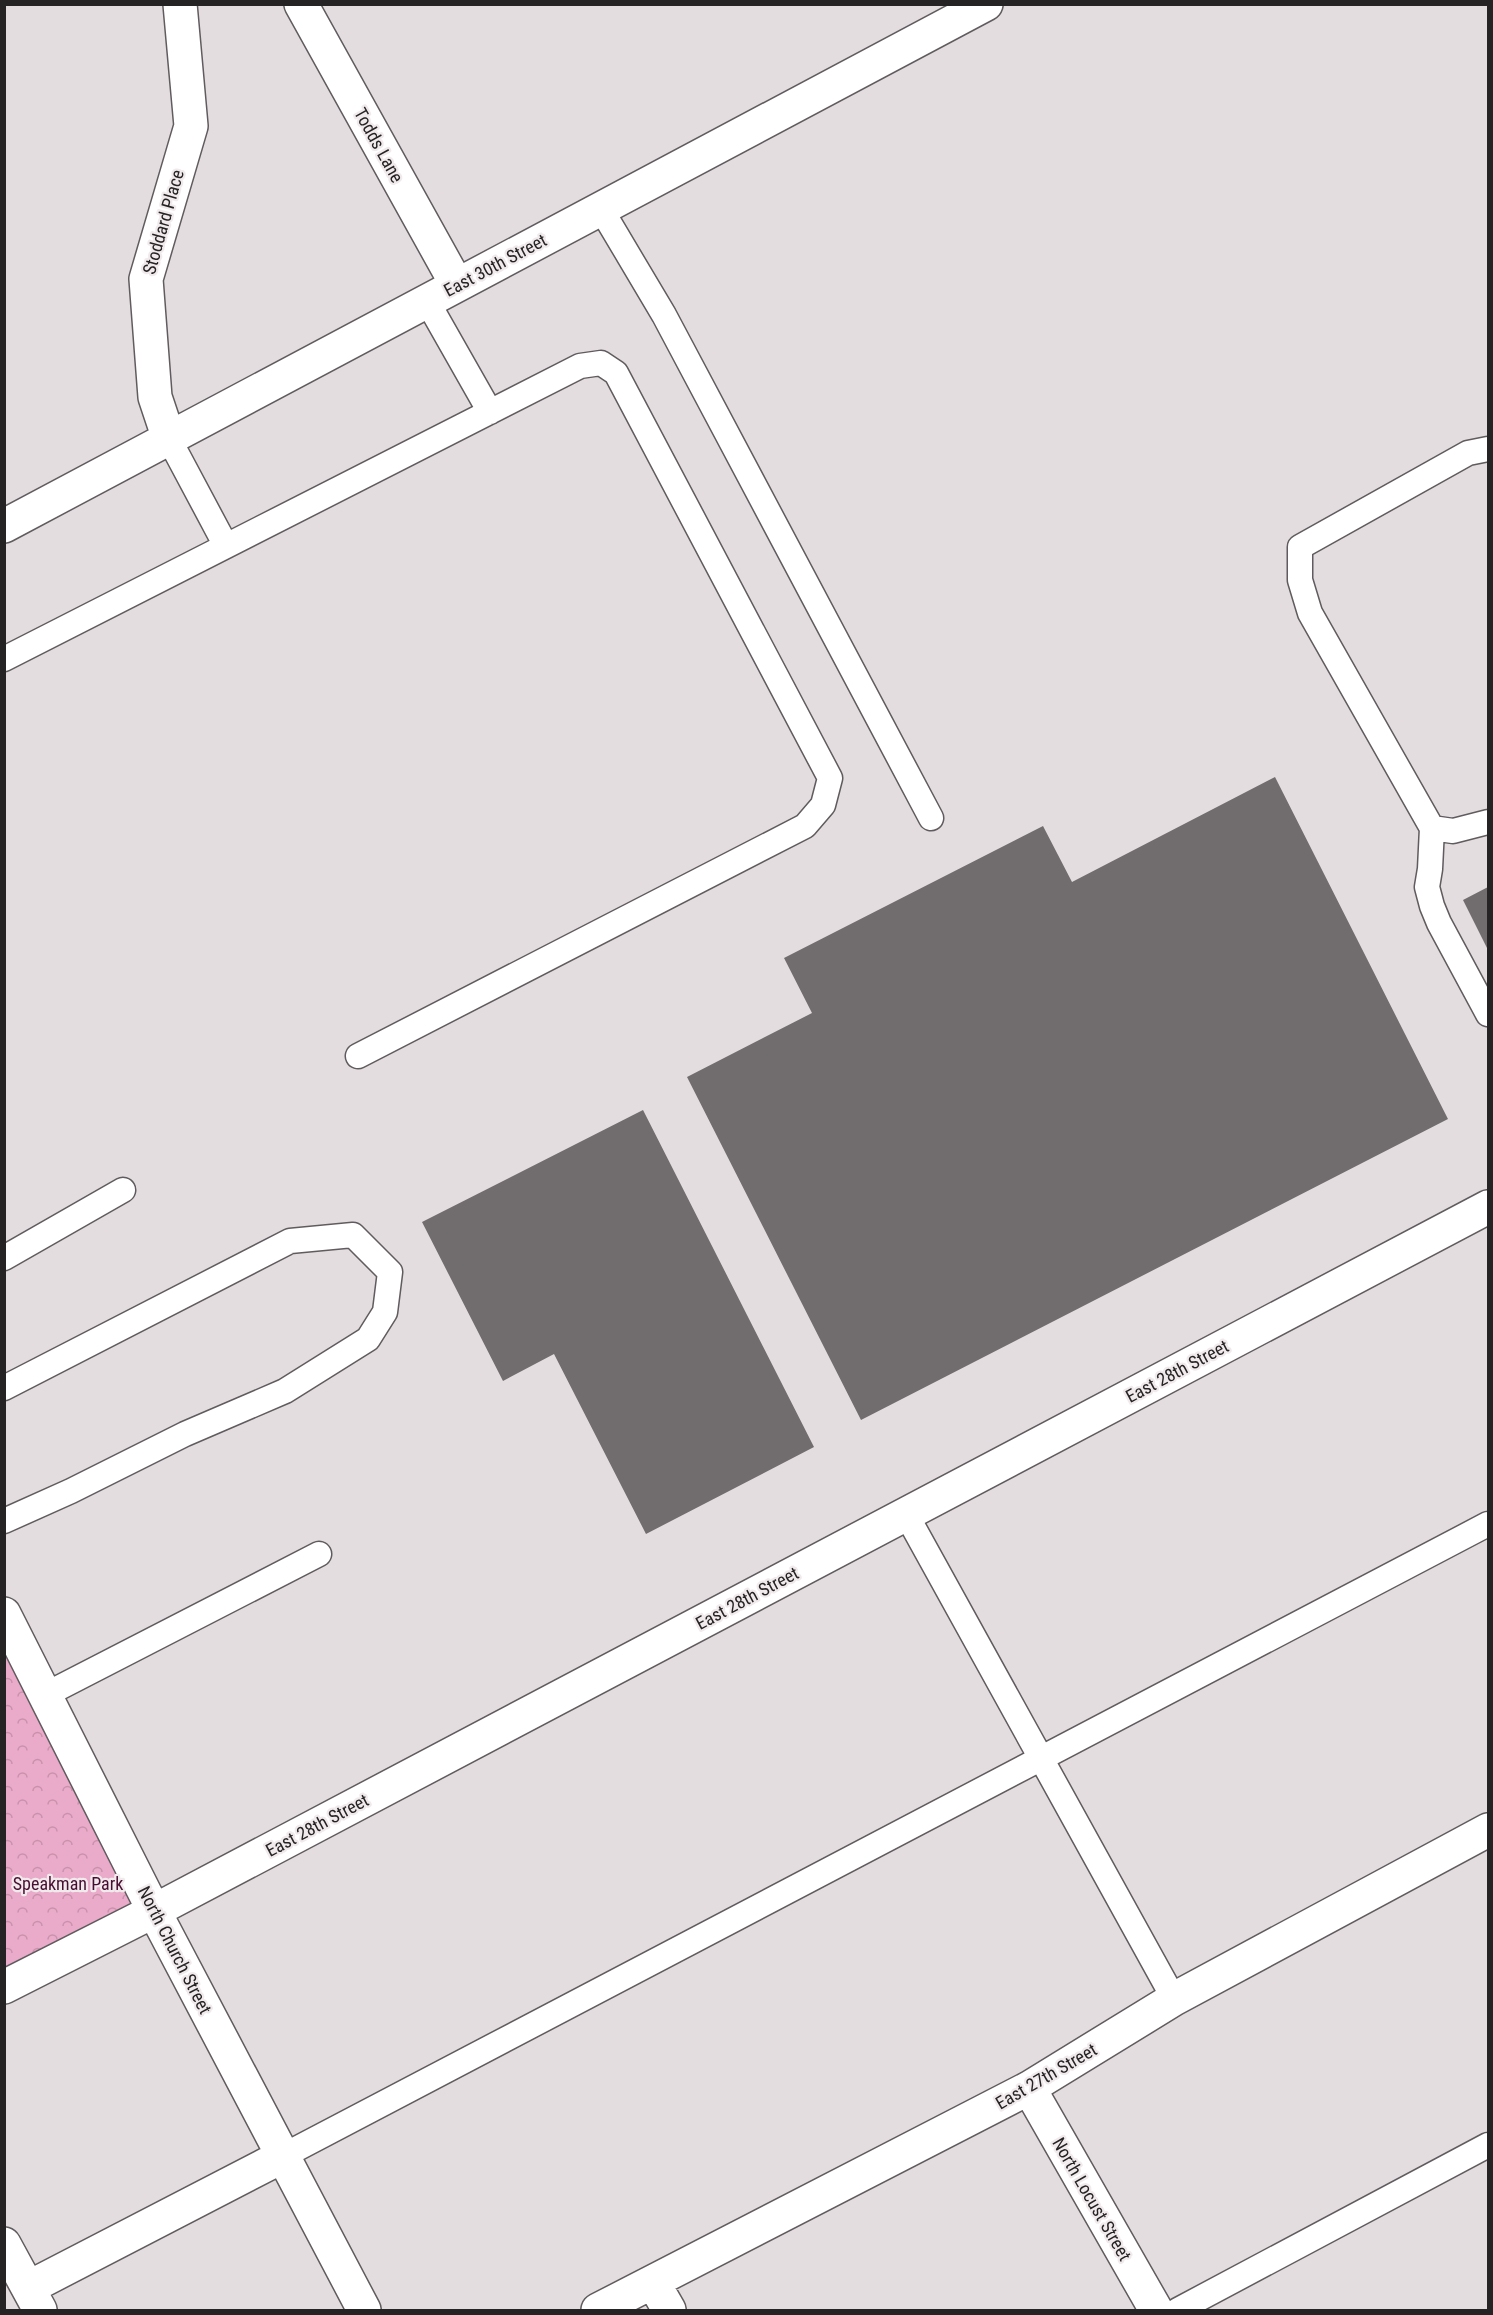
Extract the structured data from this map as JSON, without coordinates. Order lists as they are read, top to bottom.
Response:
{
  "streets": {
    "street": [
      "Todds Lane",
      "Stoddard Place",
      "East 30th Street",
      "East 28th Street",
      "North Church Street",
      "East 27th Street",
      "North Locust Street"
    ]
  },
  "crossings": [
    ["Todds Lane", "East 30th Street"],
    ["Stoddard Place", "East 30th Street"],
    ["East 28th Street", "North Church Street"],
    ["East 27th Street", "North Locust Street"]
  ],
  "parks": ["Speakman Park"]
}
